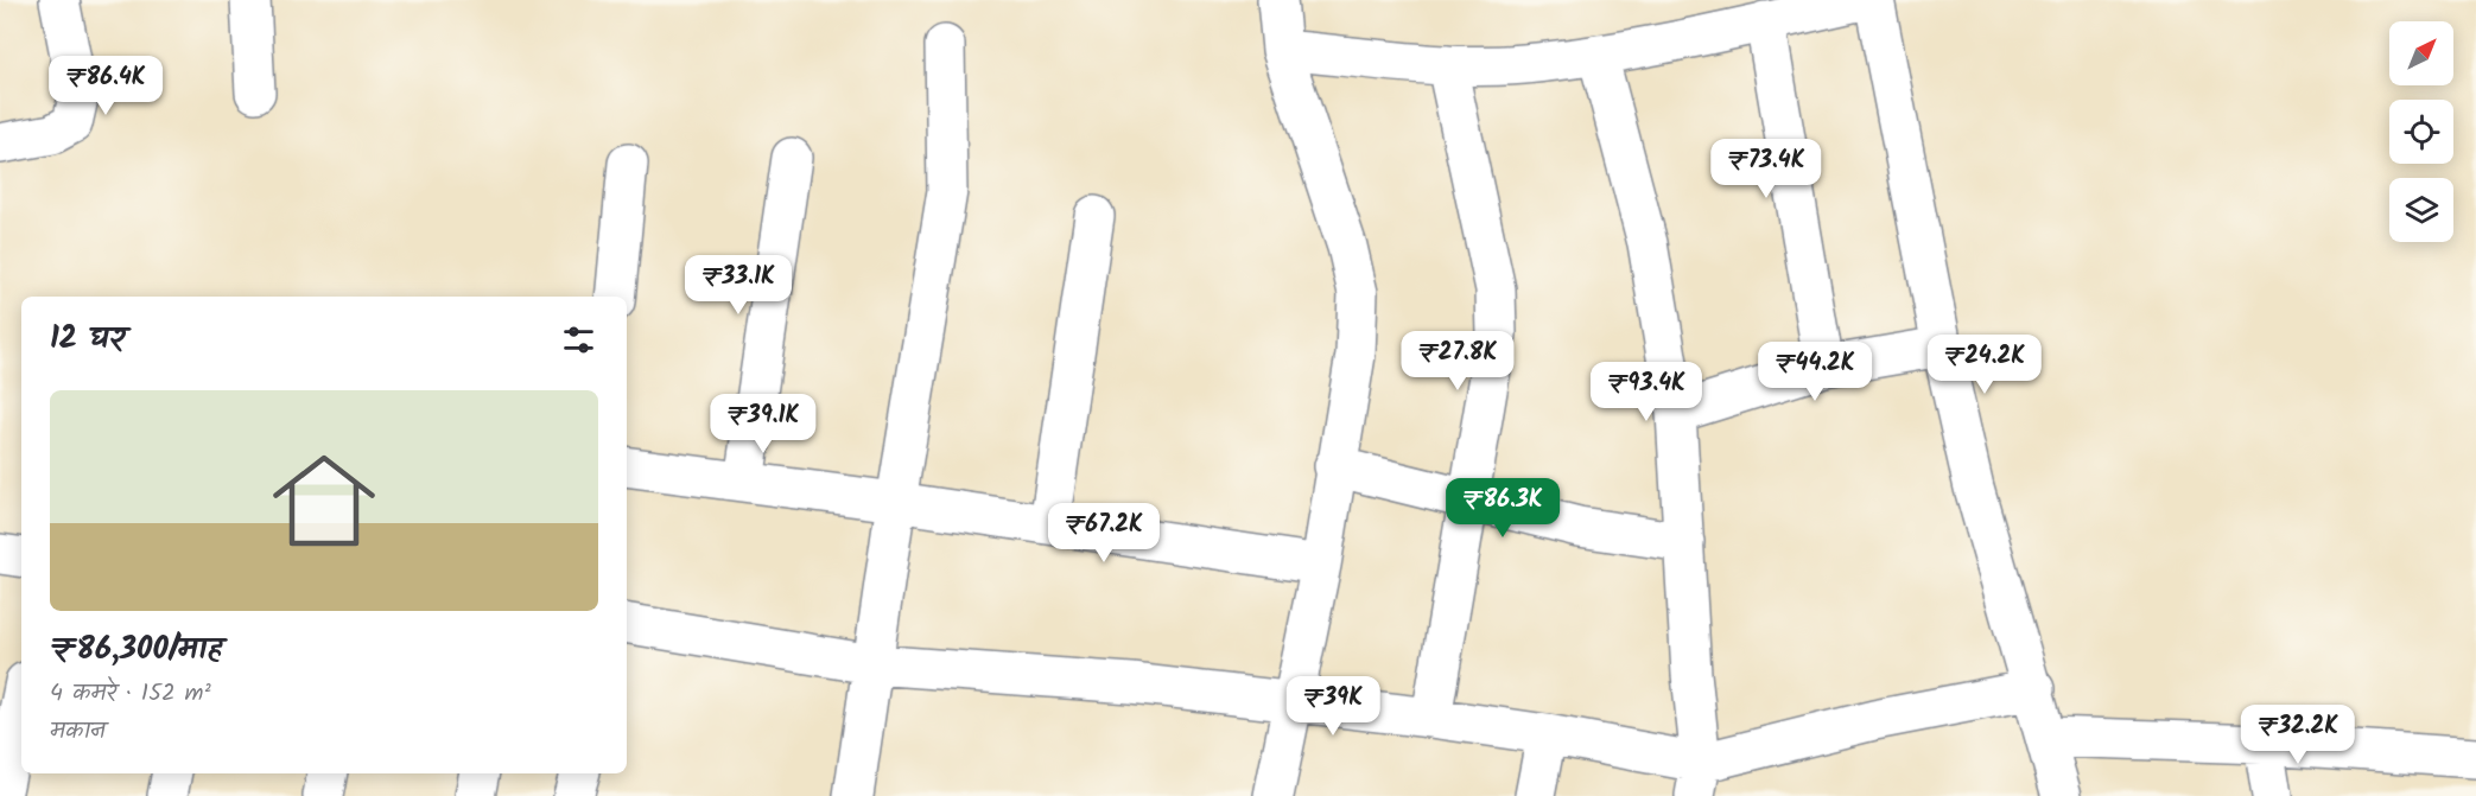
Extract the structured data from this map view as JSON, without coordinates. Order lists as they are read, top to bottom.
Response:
{
  "north": "top right",
  "page": {
    "price": [
      "₹86.4K",
      "₹73.4K",
      "₹33.1K",
      "₹27.8K",
      "₹24.2K",
      "₹44.2K",
      "₹93.4K",
      "₹39.1K",
      "₹86.3K",
      "₹67.2K",
      "₹39K",
      "₹32.2K"
    ],
    "heading": "12 घर",
    "list": [
      {
        "name": "₹86,300/माह",
        "note": "4 कमरे · 152 m² · मकान"
      }
    ]
  }
}
